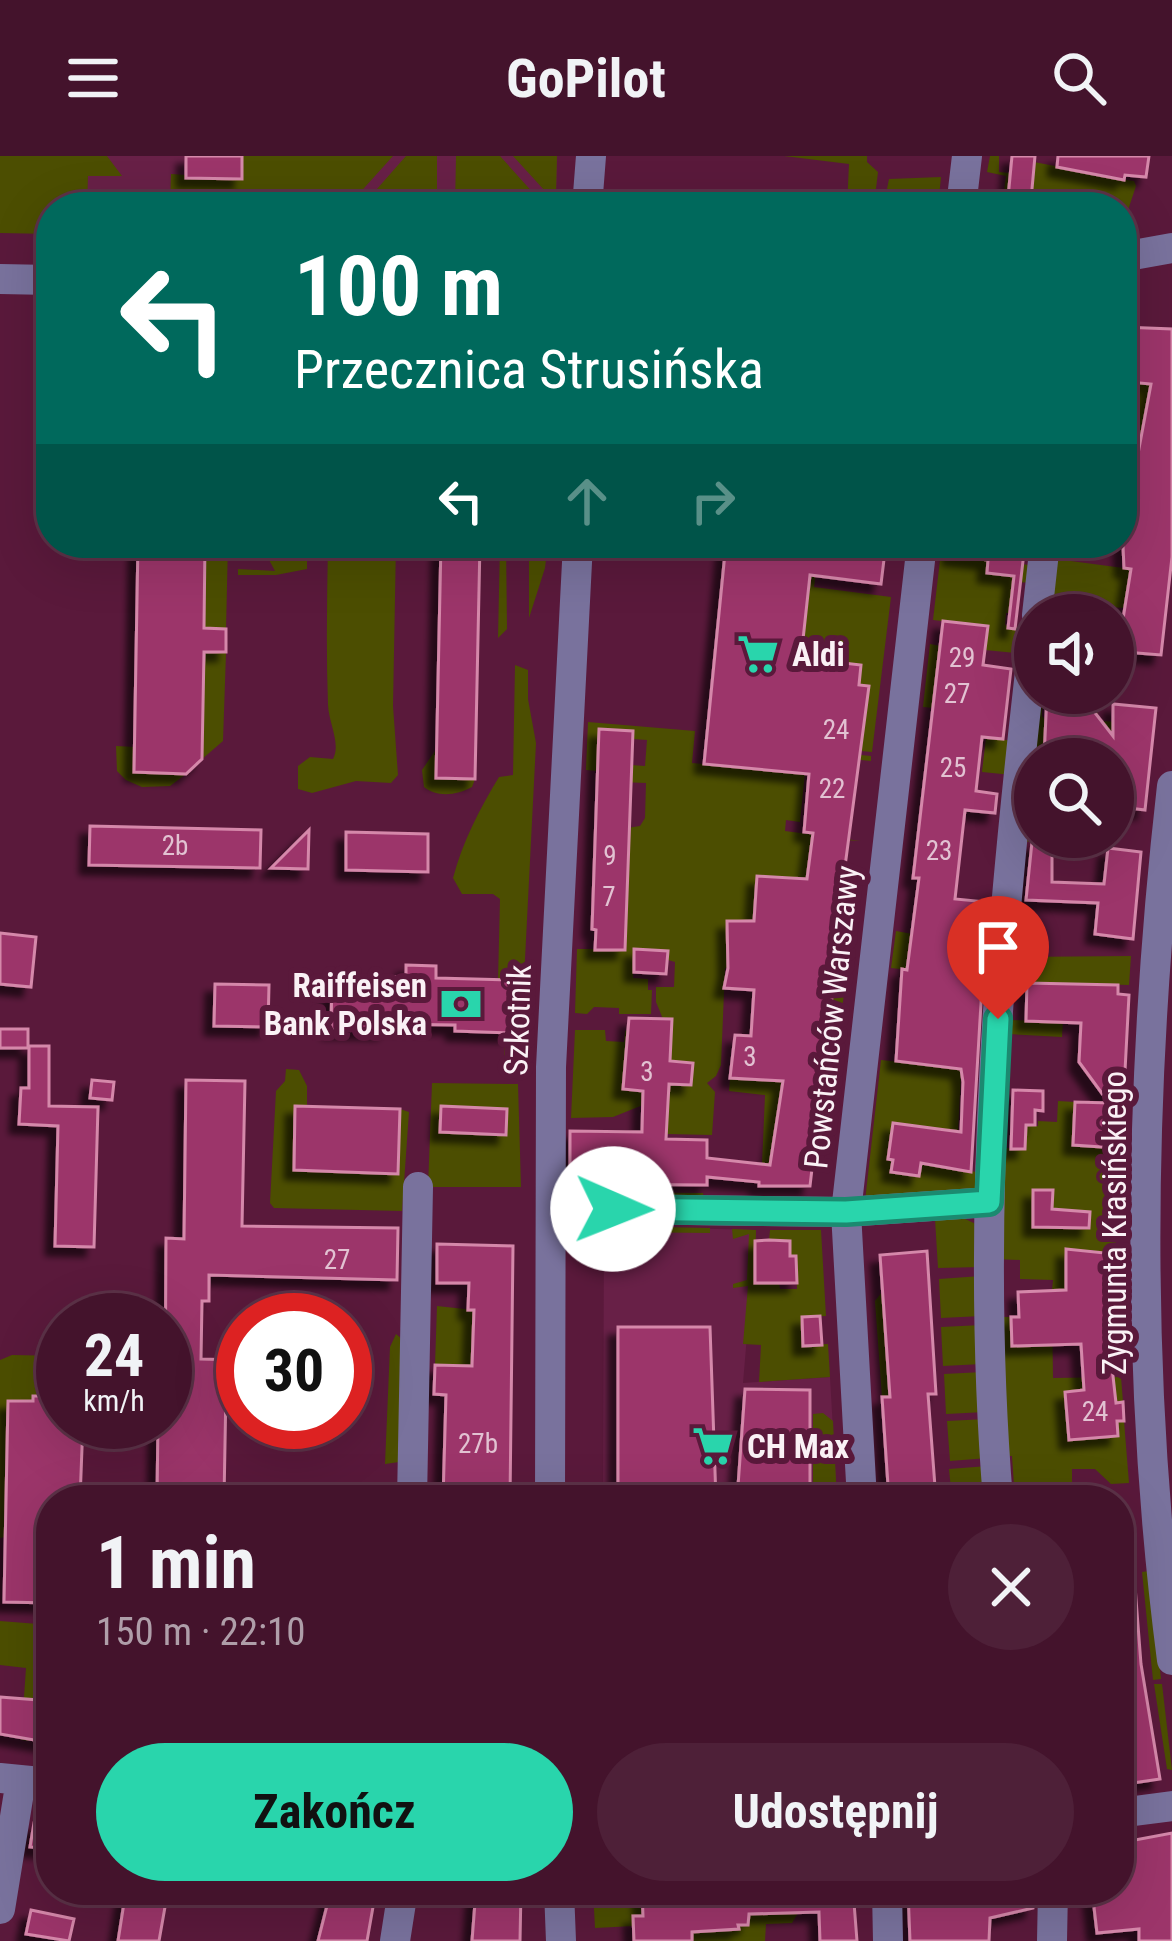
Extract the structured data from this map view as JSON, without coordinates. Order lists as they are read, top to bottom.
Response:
{
  "streets": {
    "street": ["Powstańców Warszawy", "Szkotnik", "Zygmunta Krasińskiego"]
  },
  "places": {
    "supermarket": ["Aldi", "CH Max"],
    "bank": ["Raiffeisen Bank Polska"]
  },
  "house_numbers": [
    "29",
    "27",
    "24",
    "25",
    "22",
    "2b",
    "23",
    "9",
    "7",
    "3",
    "3",
    "27",
    "24",
    "27b"
  ],
  "page": {
    "header": "GoPilot",
    "turn": ["100 m", "Przecznica Strusińska"],
    "speed": "24 km/h",
    "limit": "30",
    "heading": ["1 min", "150 m · 22:10"],
    "buttons": ["Zakończ", "Udostępnij"]
  }
}
